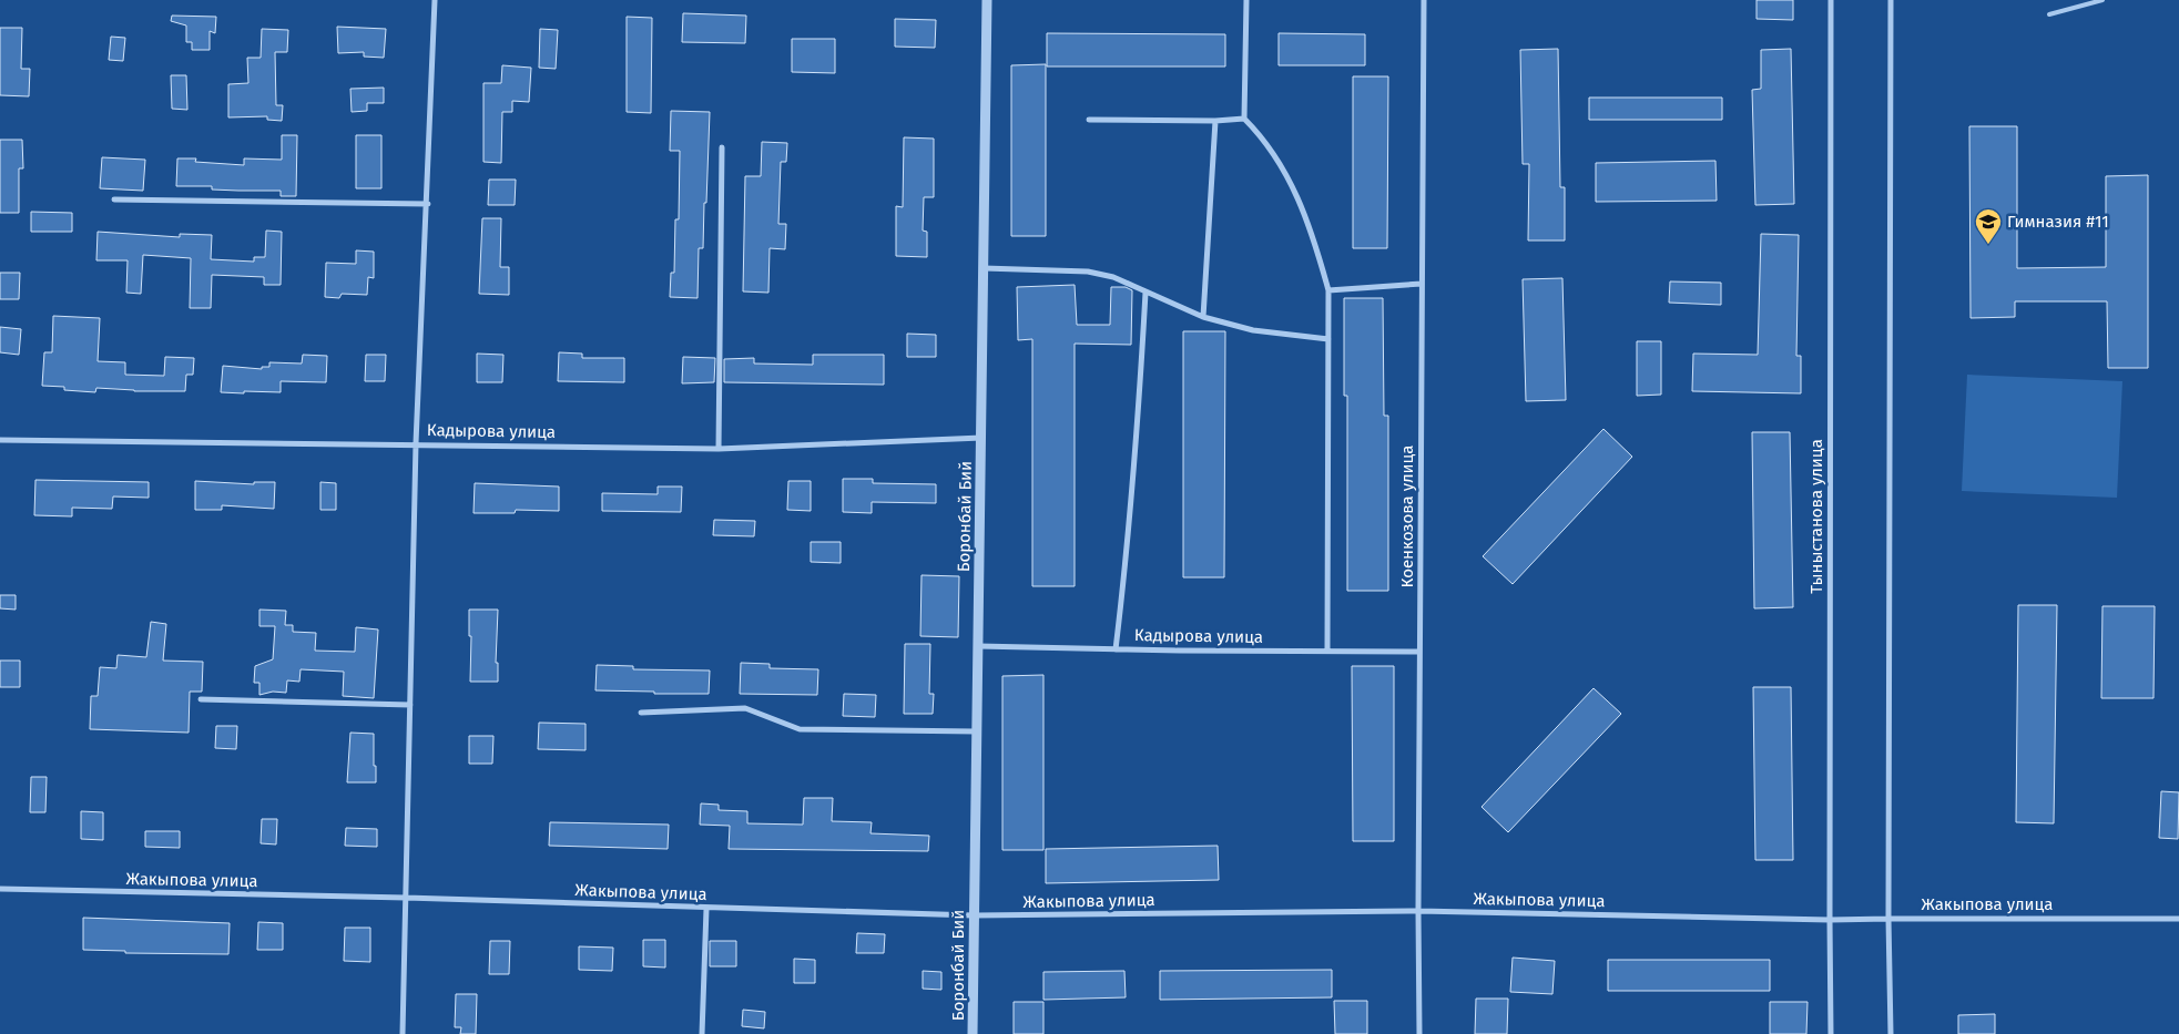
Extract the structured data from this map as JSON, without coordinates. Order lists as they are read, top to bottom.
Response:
{
  "streets": {
    "street": [
      "Кадырова улица",
      "Боронбай Бий",
      "Коенкозова улица",
      "Тыныстанова улица",
      "Жакыпова улица"
    ]
  },
  "crossings": [
    ["Кадырова улица", "Боронбай Бий"],
    ["Кадырова улица", "Коенкозова улица"],
    ["Боронбай Бий", "Жакыпова улица"],
    ["Коенкозова улица", "Жакыпова улица"],
    ["Тыныстанова улица", "Жакыпова улица"]
  ],
  "places": {
    "school or university": ["Гимназия #11"]
  }
}
